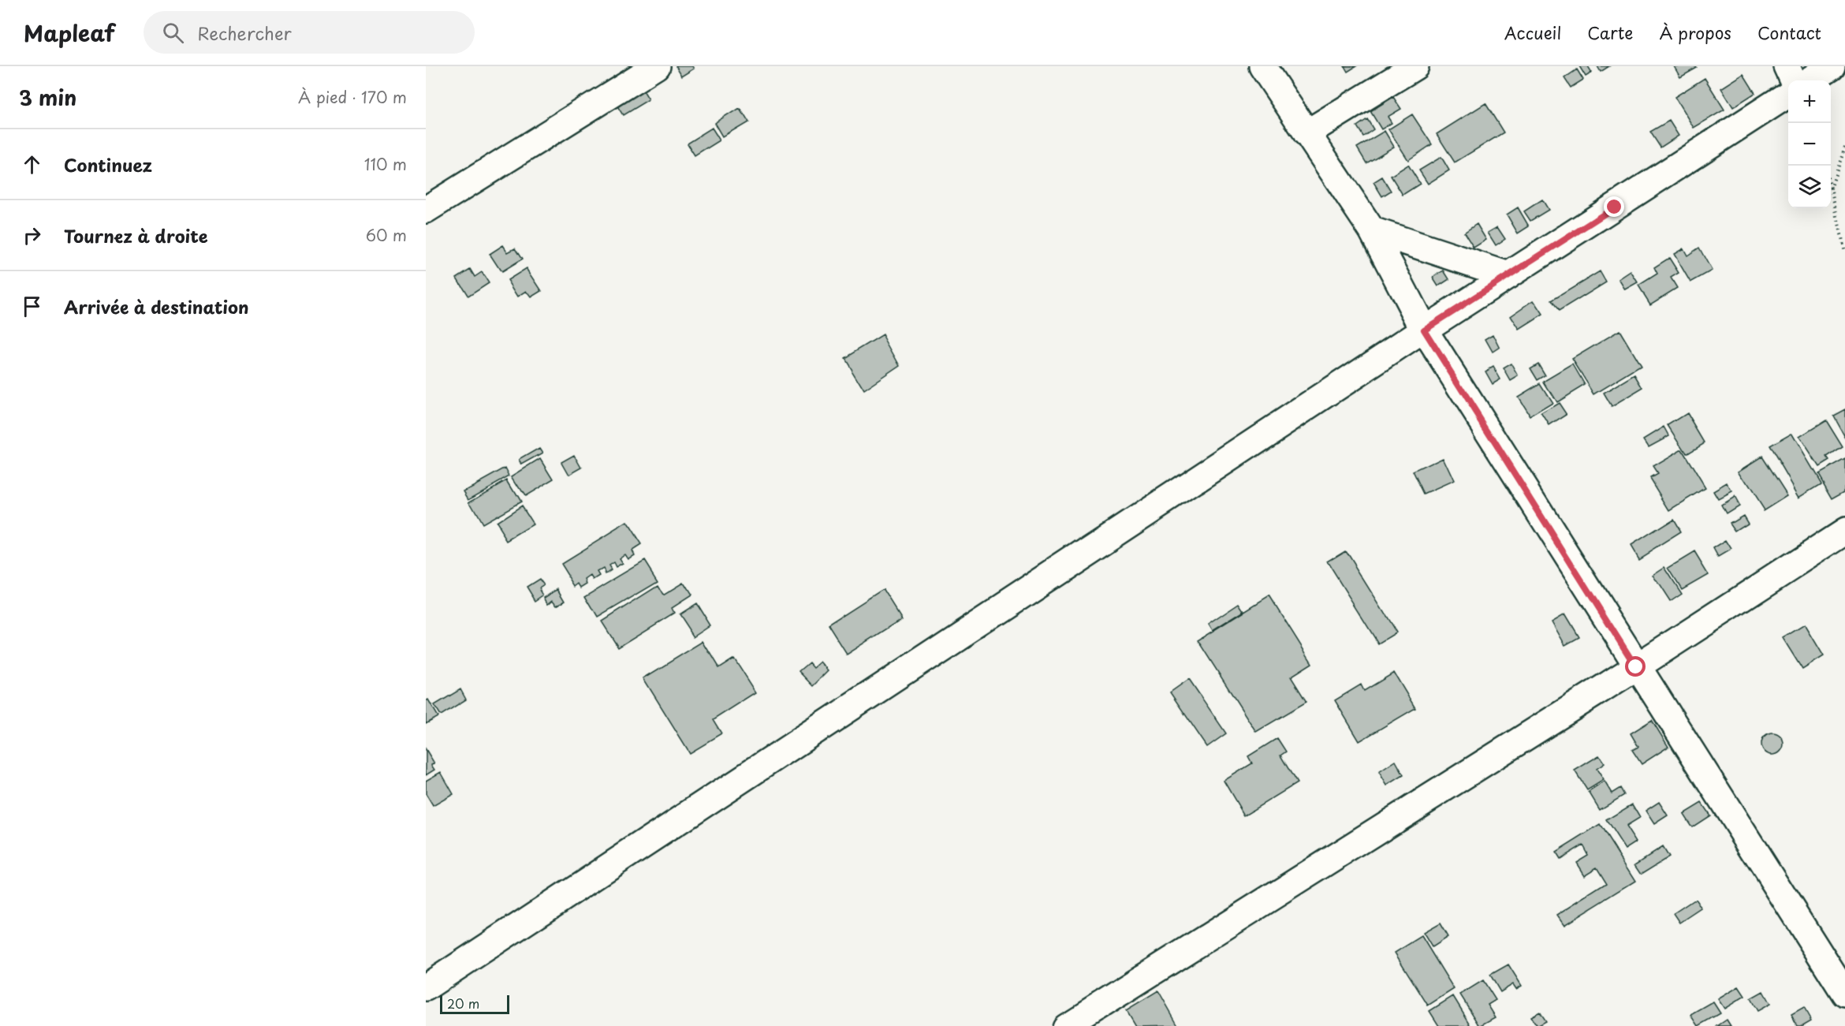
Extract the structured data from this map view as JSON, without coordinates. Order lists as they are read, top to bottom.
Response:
{
  "scale_bar": "20 m",
  "page": {
    "header": "Mapleaf",
    "search": "Rechercher",
    "nav": [
      "Accueil",
      "Carte",
      "À propos",
      "Contact"
    ],
    "heading": ["3 min", "À pied · 170 m"],
    "map_buttons": ["+", "−"],
    "list": [
      ["Continuez", "110 m"],
      ["Tournez à droite", "60 m"],
      "Arrivée à destination"
    ],
    "scale": "20 m"
  }
}
